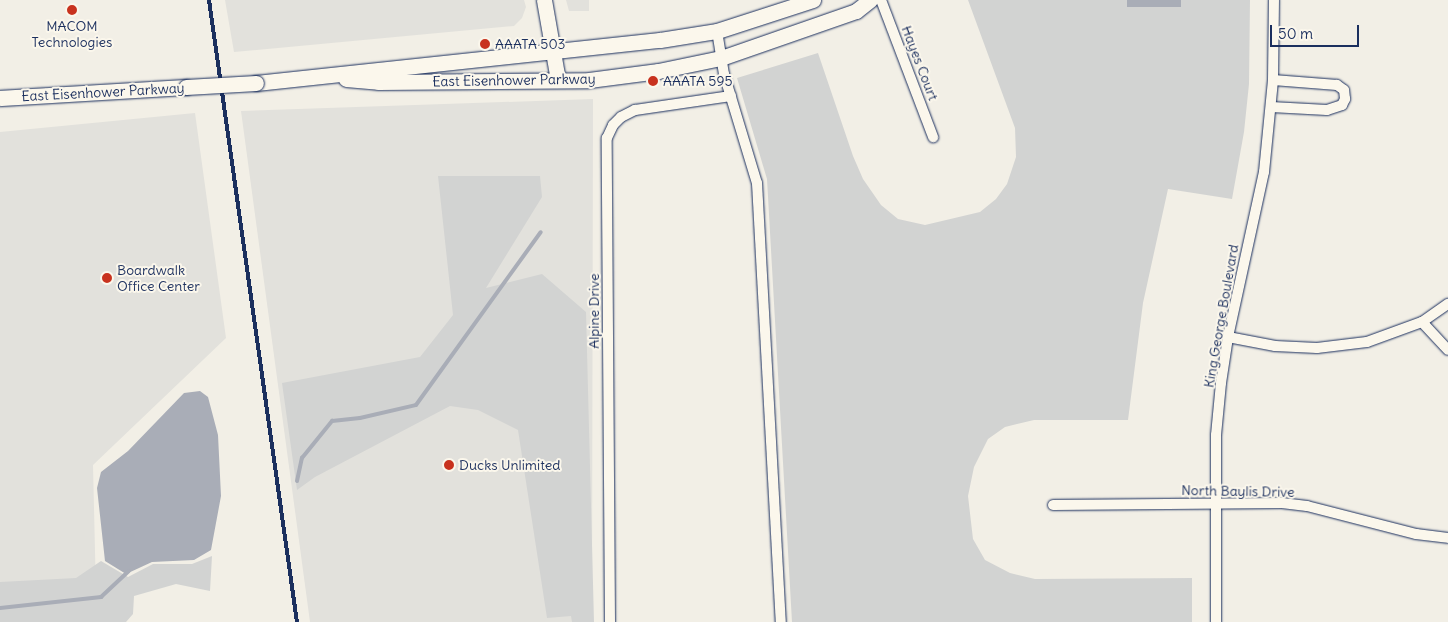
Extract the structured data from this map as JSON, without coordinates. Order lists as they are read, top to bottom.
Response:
{
  "streets": {
    "main road": ["East Eisenhower Parkway"],
    "street": [
      "Hayes Court",
      "Alpine Drive",
      "King George Boulevard",
      "North Baylis Drive"
    ]
  },
  "crossings": [
    ["King George Boulevard", "North Baylis Drive"]
  ],
  "places": [
    "MACOM Technologies",
    "AAATA 503",
    "AAATA 595",
    "Boardwalk Office Center",
    "Ducks Unlimited"
  ],
  "scale_bar": "50 m"
}
